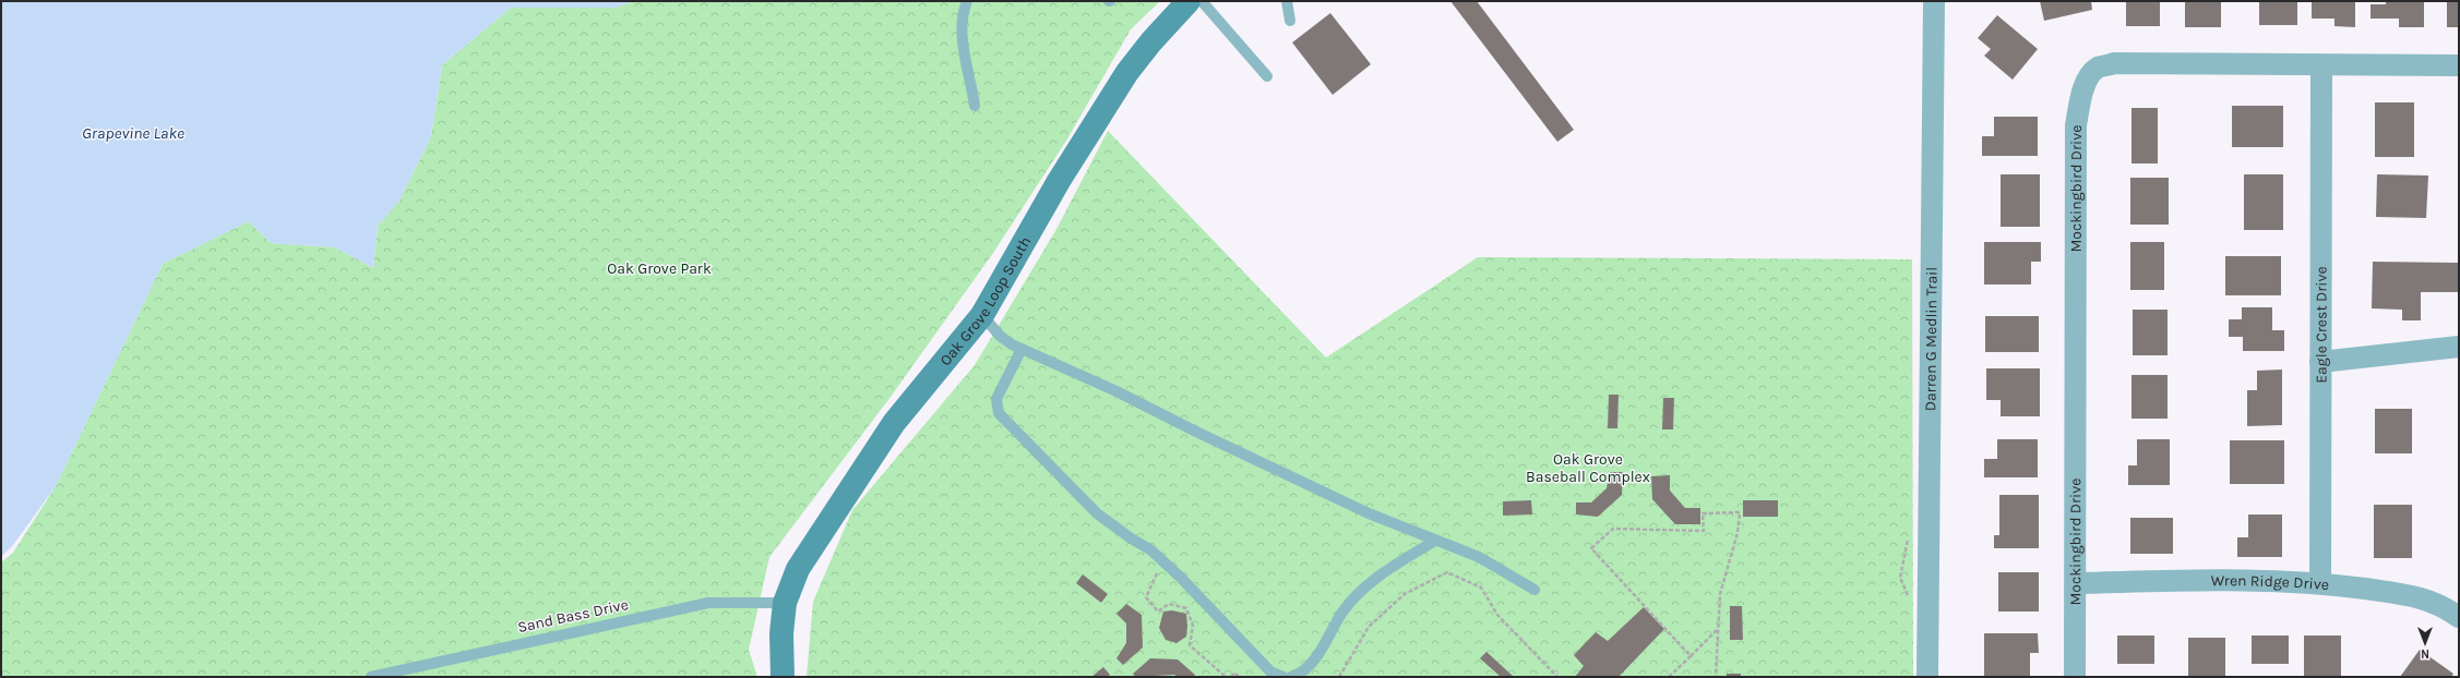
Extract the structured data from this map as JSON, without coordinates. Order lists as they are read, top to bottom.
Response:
{
  "streets": {
    "street": [
      "Mockingbird Drive",
      "Oak Grove Loop South",
      "Eagle Crest Drive",
      "Darren G Medlin Trail",
      "Wren Ridge Drive"
    ],
    "lane": ["Sand Bass Drive"]
  },
  "crossings": [
    ["Mockingbird Drive", "Eagle Crest Drive"],
    ["Mockingbird Drive", "Wren Ridge Drive"],
    ["Oak Grove Loop South", "Sand Bass Drive"],
    ["Eagle Crest Drive", "Wren Ridge Drive"]
  ],
  "water": ["Grapevine Lake"],
  "parks": ["Oak Grove Park", "Oak Grove Baseball Complex"],
  "north": "bottom"
}
